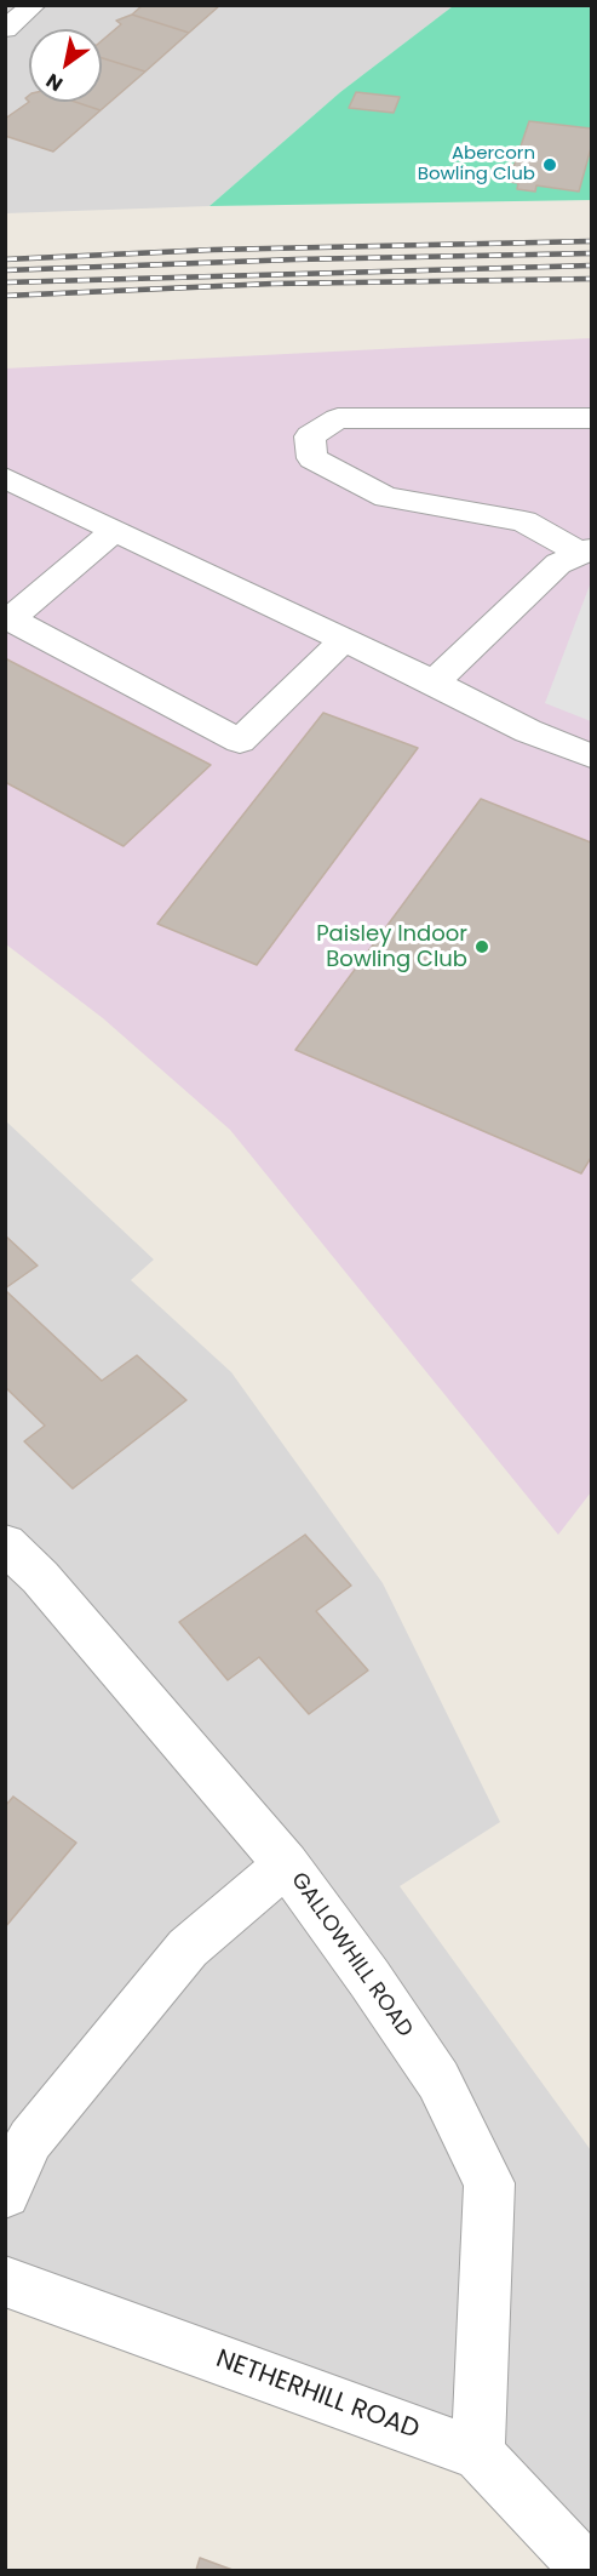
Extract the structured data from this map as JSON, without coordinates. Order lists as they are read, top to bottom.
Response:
{
  "streets": {
    "street": ["GALLOWHILL ROAD", "NETHERHILL ROAD"]
  },
  "crossings": [
    ["GALLOWHILL ROAD", "NETHERHILL ROAD"]
  ],
  "places": ["Abercorn Bowling Club", "Paisley Indoor Bowling Club"],
  "north": "bottom left"
}
